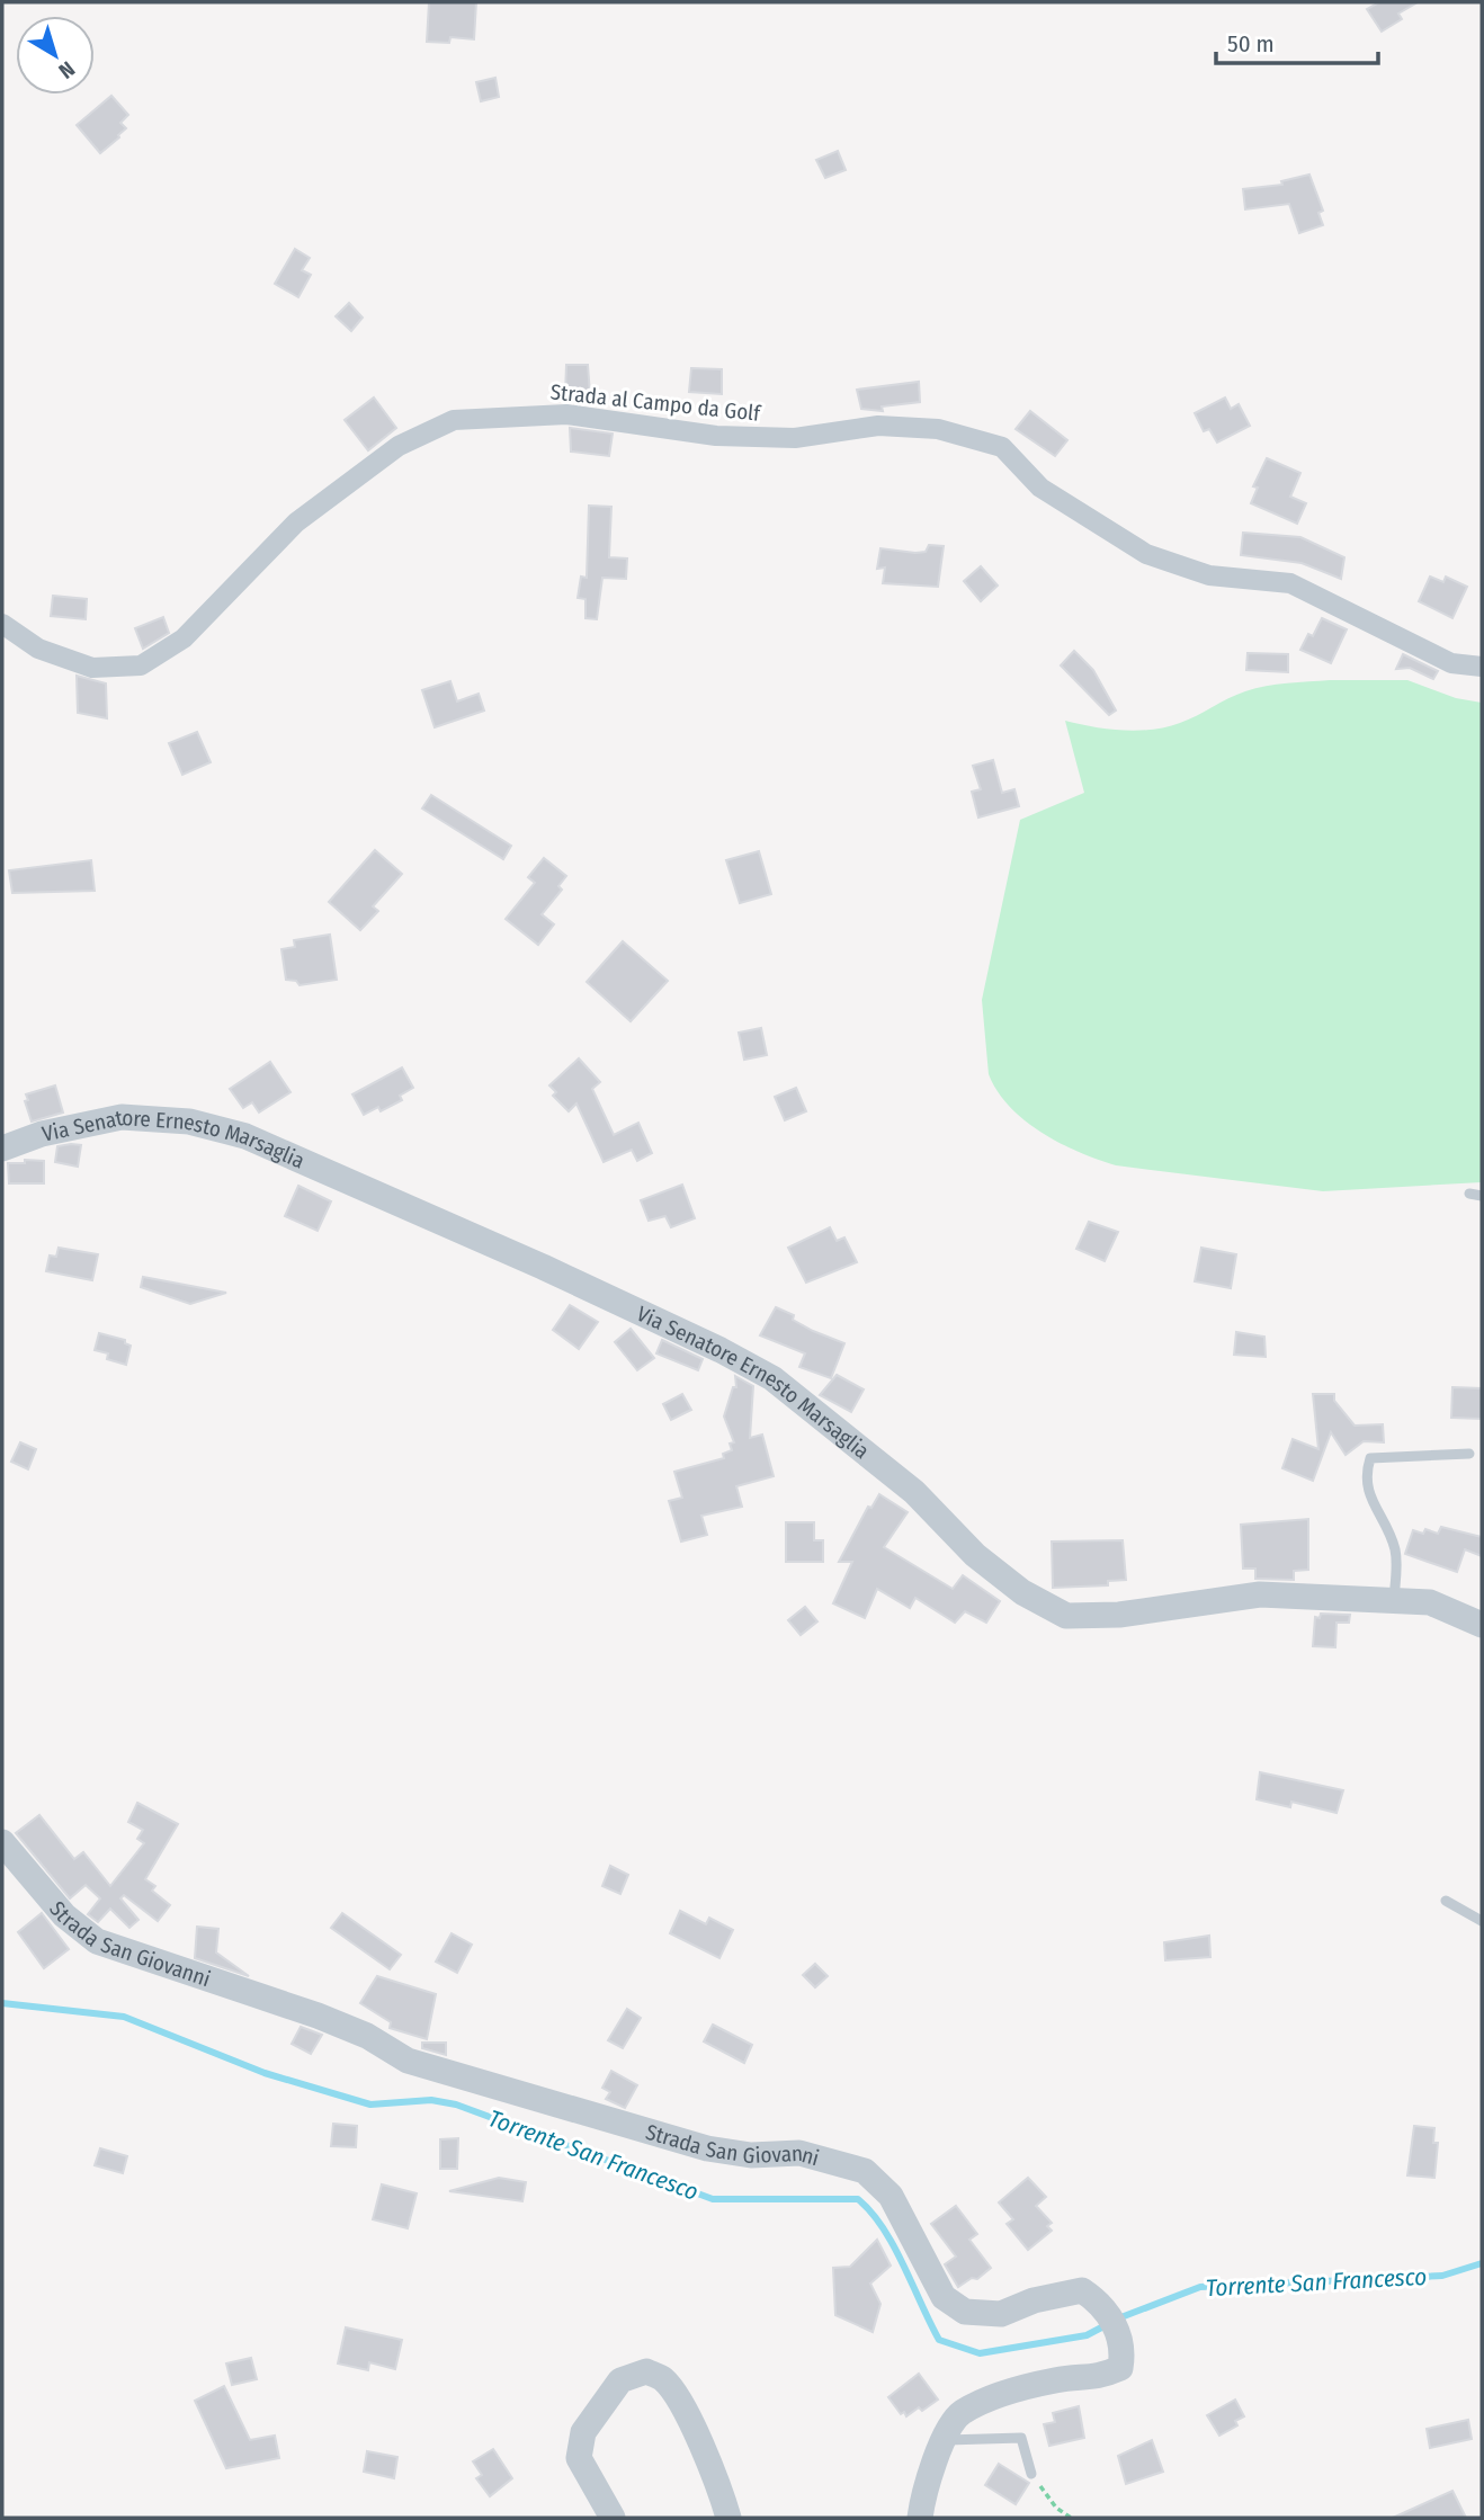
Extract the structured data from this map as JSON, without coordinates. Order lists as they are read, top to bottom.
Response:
{
  "streets": {
    "street": ["Strada al Campo da Golf", "Via Senatore Ernesto Marsaglia", "Strada San Giovanni"]
  },
  "water": ["Torrente San Francesco"],
  "scale_bar": "50 m",
  "north": "bottom right"
}
